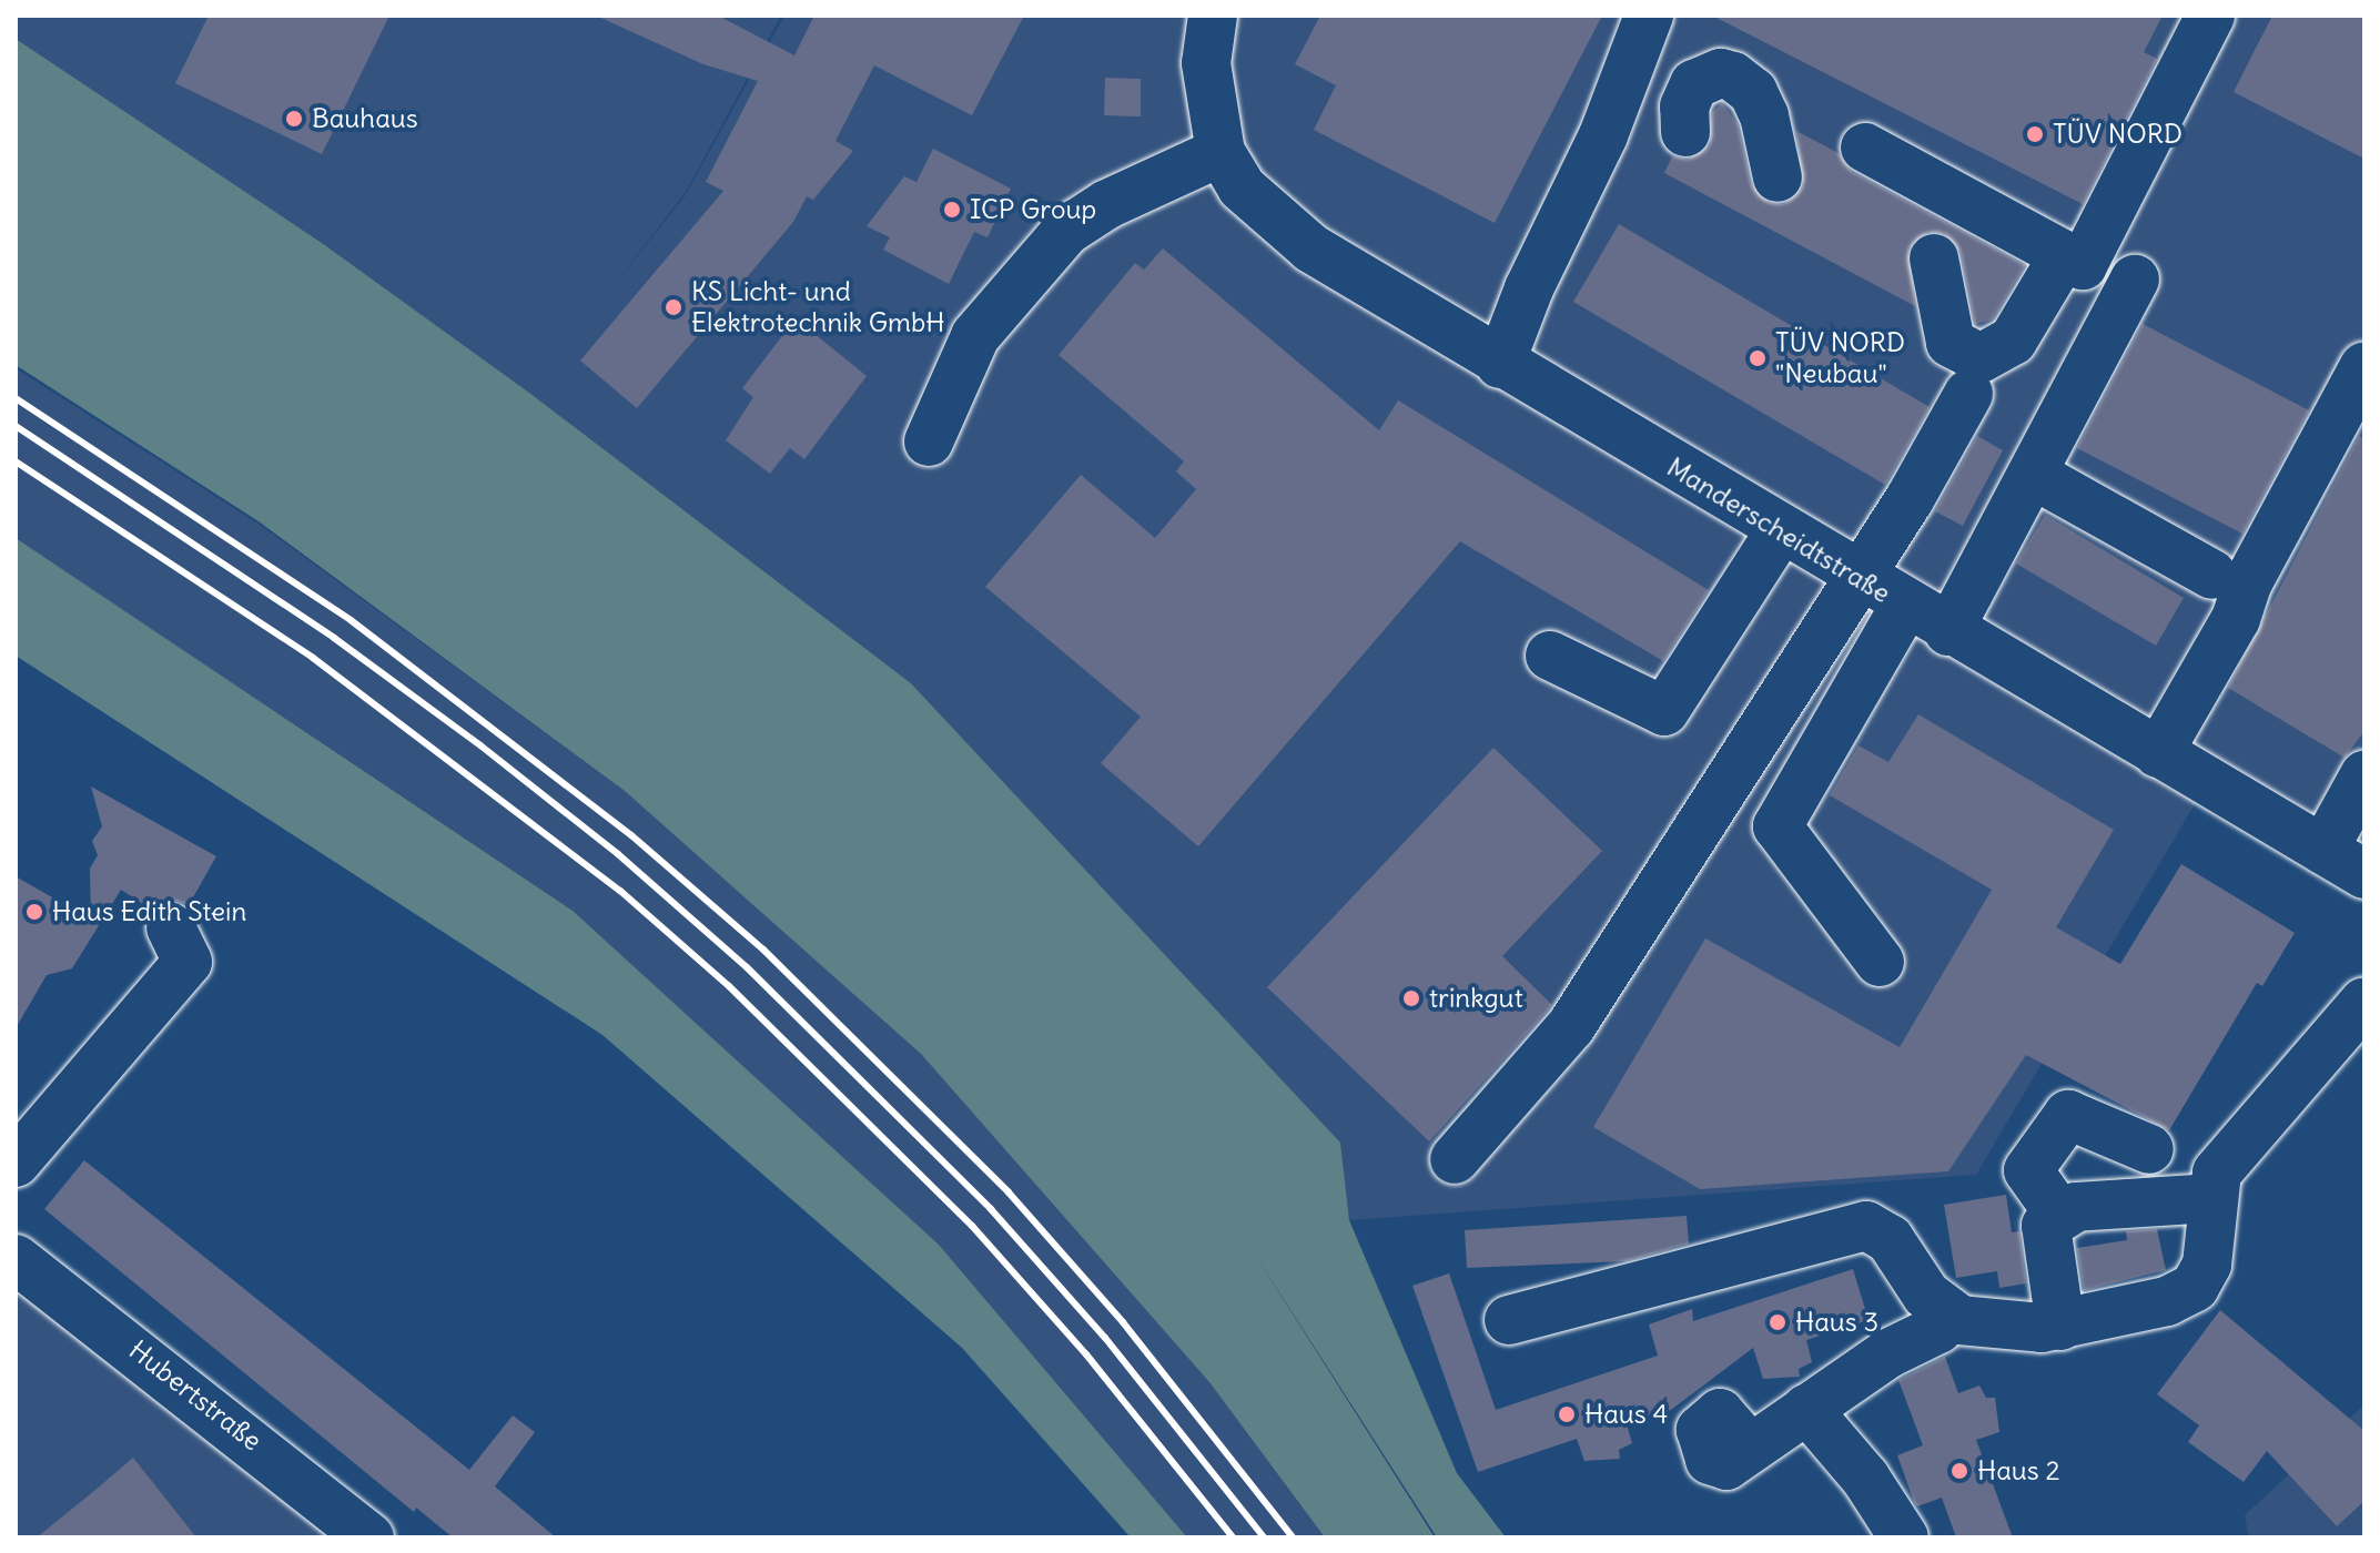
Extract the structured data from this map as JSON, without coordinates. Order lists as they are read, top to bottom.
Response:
{
  "streets": {
    "street": ["Manderscheidtstraße", "Hubertstraße"]
  },
  "places": [
    "Bauhaus",
    "TÜV NORD",
    "ICP Group",
    "KS Licht- und Elektrotechnik GmbH",
    "TÜV NORD \"Neubau\"",
    "Haus Edith Stein",
    "trinkgut",
    "Haus 3",
    "Haus 4",
    "Haus 2"
  ]
}
